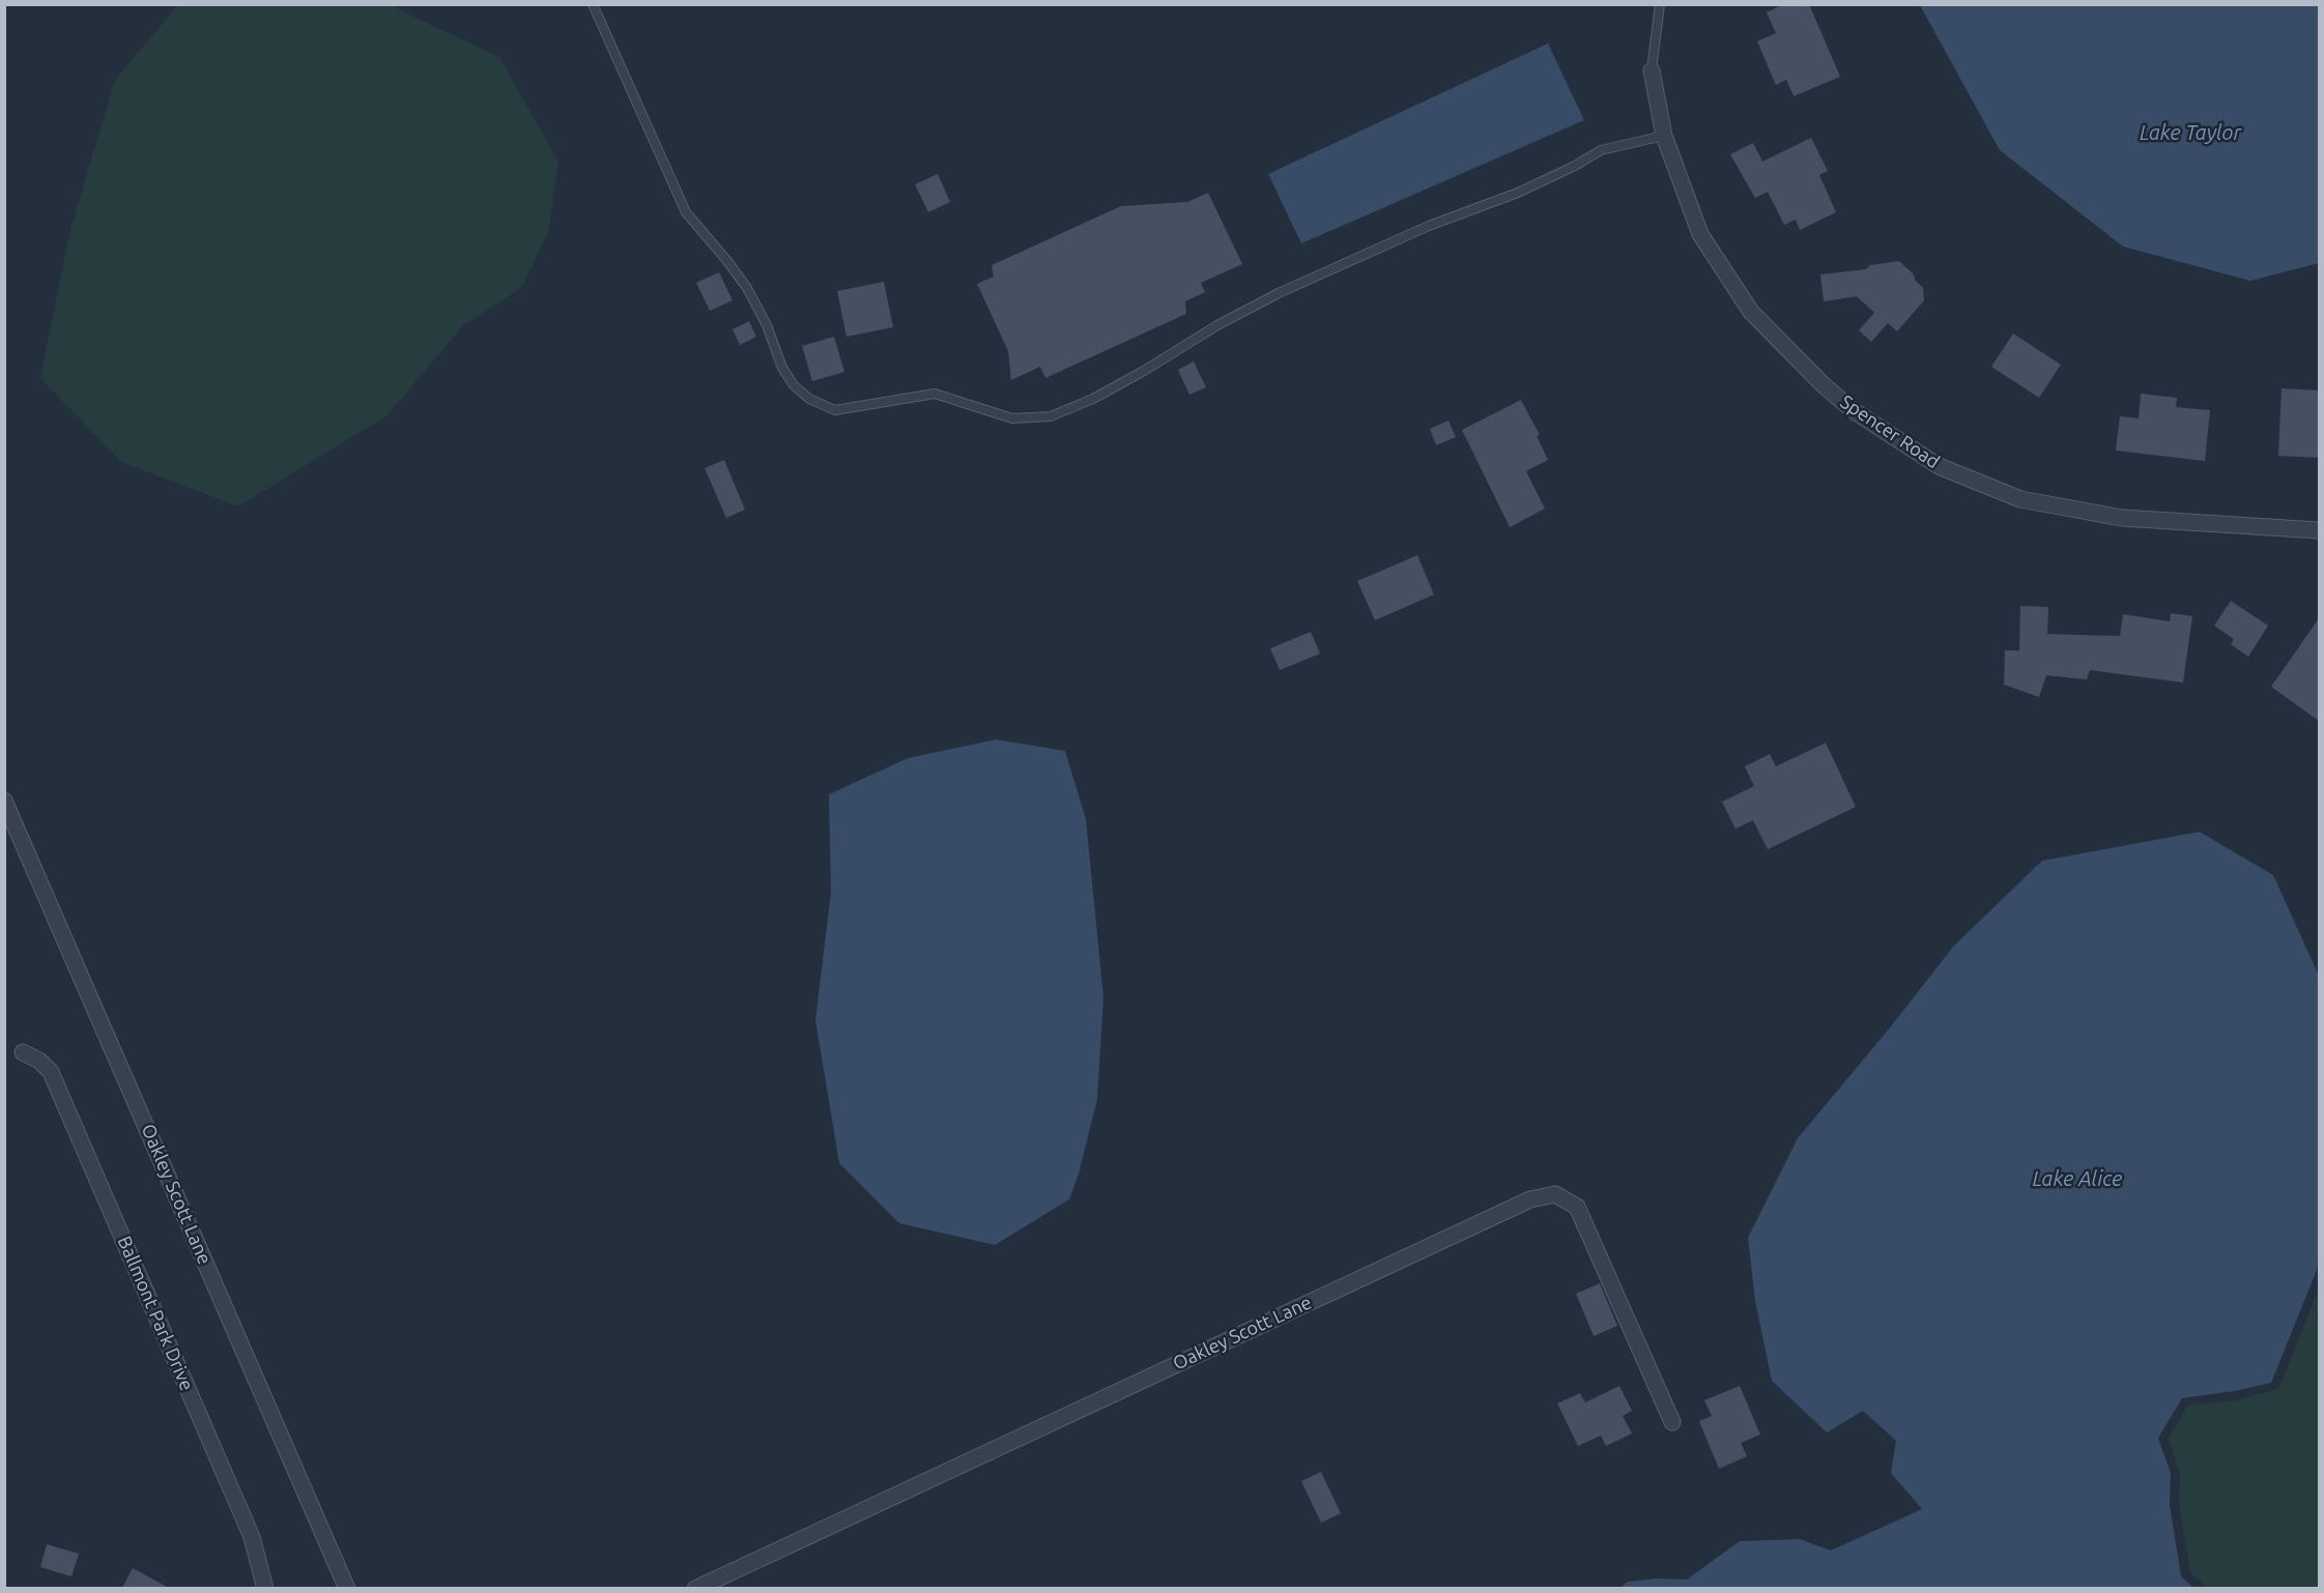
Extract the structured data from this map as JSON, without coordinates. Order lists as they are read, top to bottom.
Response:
{
  "streets": {
    "street": ["Spencer Road", "Oakley Scott Lane", "Ballmont Park Drive"]
  },
  "water": ["Lake Taylor", "Lake Alice"]
}
